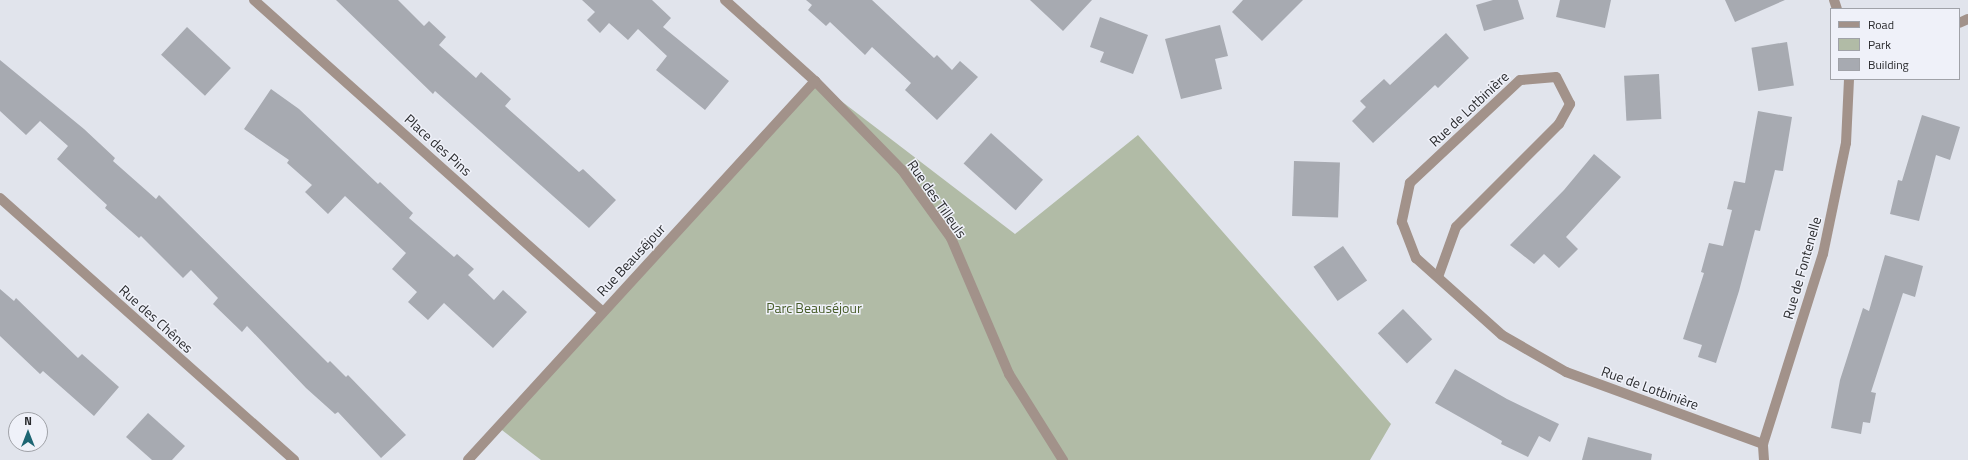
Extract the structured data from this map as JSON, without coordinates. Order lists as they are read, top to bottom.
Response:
{
  "streets": {
    "street": [
      "Rue de Lotbinière",
      "Place des Pins",
      "Rue des Tilleuls",
      "Rue Beauséjour",
      "Rue de Fontenelle",
      "Rue des Chênes"
    ]
  },
  "crossings": [
    ["Rue de Lotbinière", "Rue de Fontenelle"],
    ["Place des Pins", "Rue Beauséjour"],
    ["Rue des Tilleuls", "Rue Beauséjour"]
  ],
  "parks": ["Parc Beauséjour"],
  "legend": ["Road", "Park", "Building"],
  "north": "top"
}
